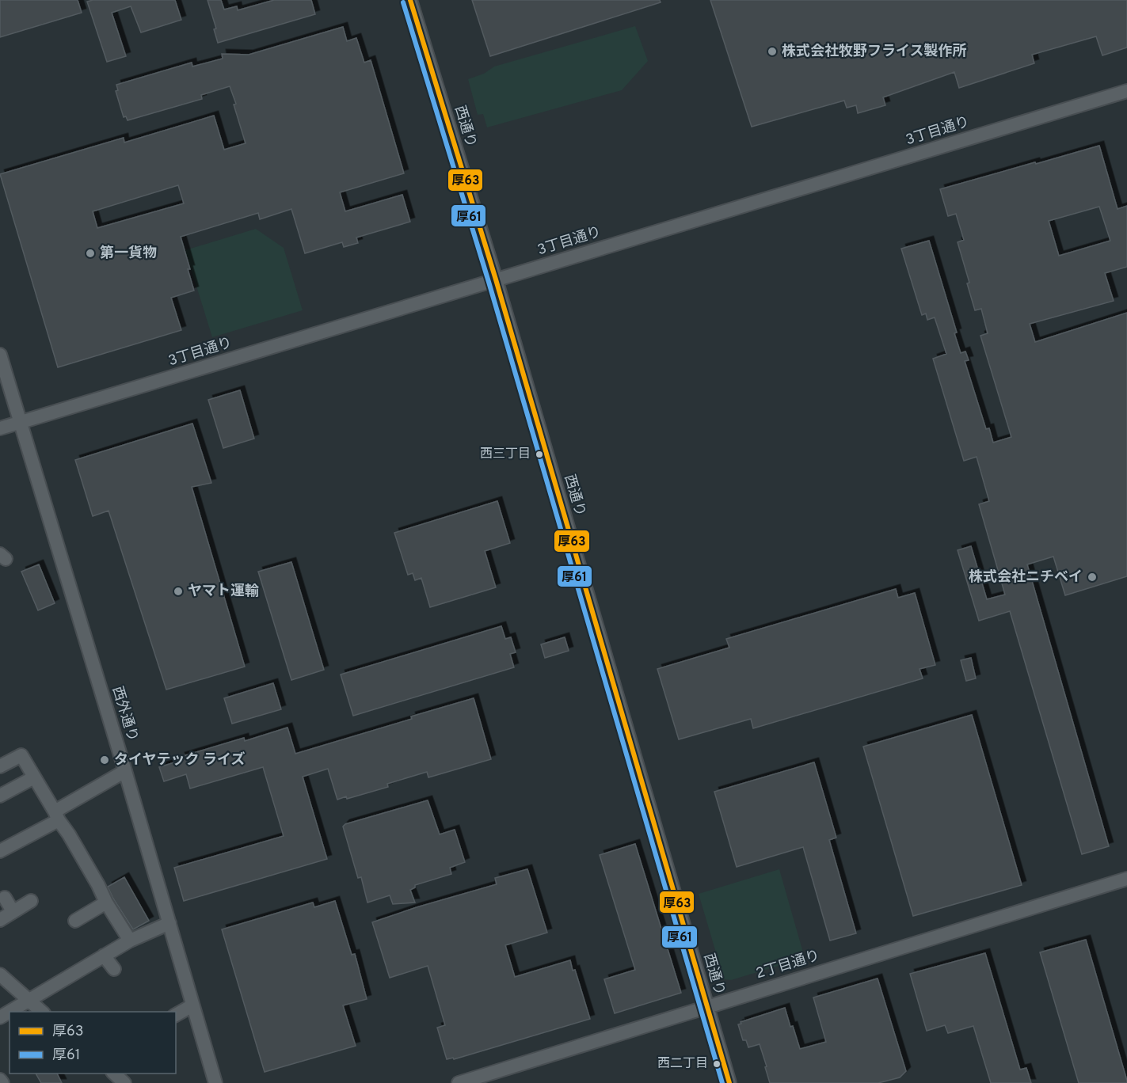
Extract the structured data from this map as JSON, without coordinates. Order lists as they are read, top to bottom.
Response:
{
  "streets": {
    "street": [
      "西通り",
      "3丁目通り",
      "西外通り",
      "2丁目通り"
    ]
  },
  "crossings": [
    ["西通り", "3丁目通り"],
    ["西通り", "2丁目通り"],
    ["3丁目通り", "西外通り"]
  ],
  "places": [
    "株式会社牧野フライス製作所",
    "第一貨物",
    "西三丁目",
    "株式会社ニチベイ",
    "ヤマト運輸",
    "タイヤテック ライズ",
    "西二丁目"
  ],
  "lines": ["transit line 厚63", "transit line 厚61"],
  "legend": ["厚63", "厚61"]
}
